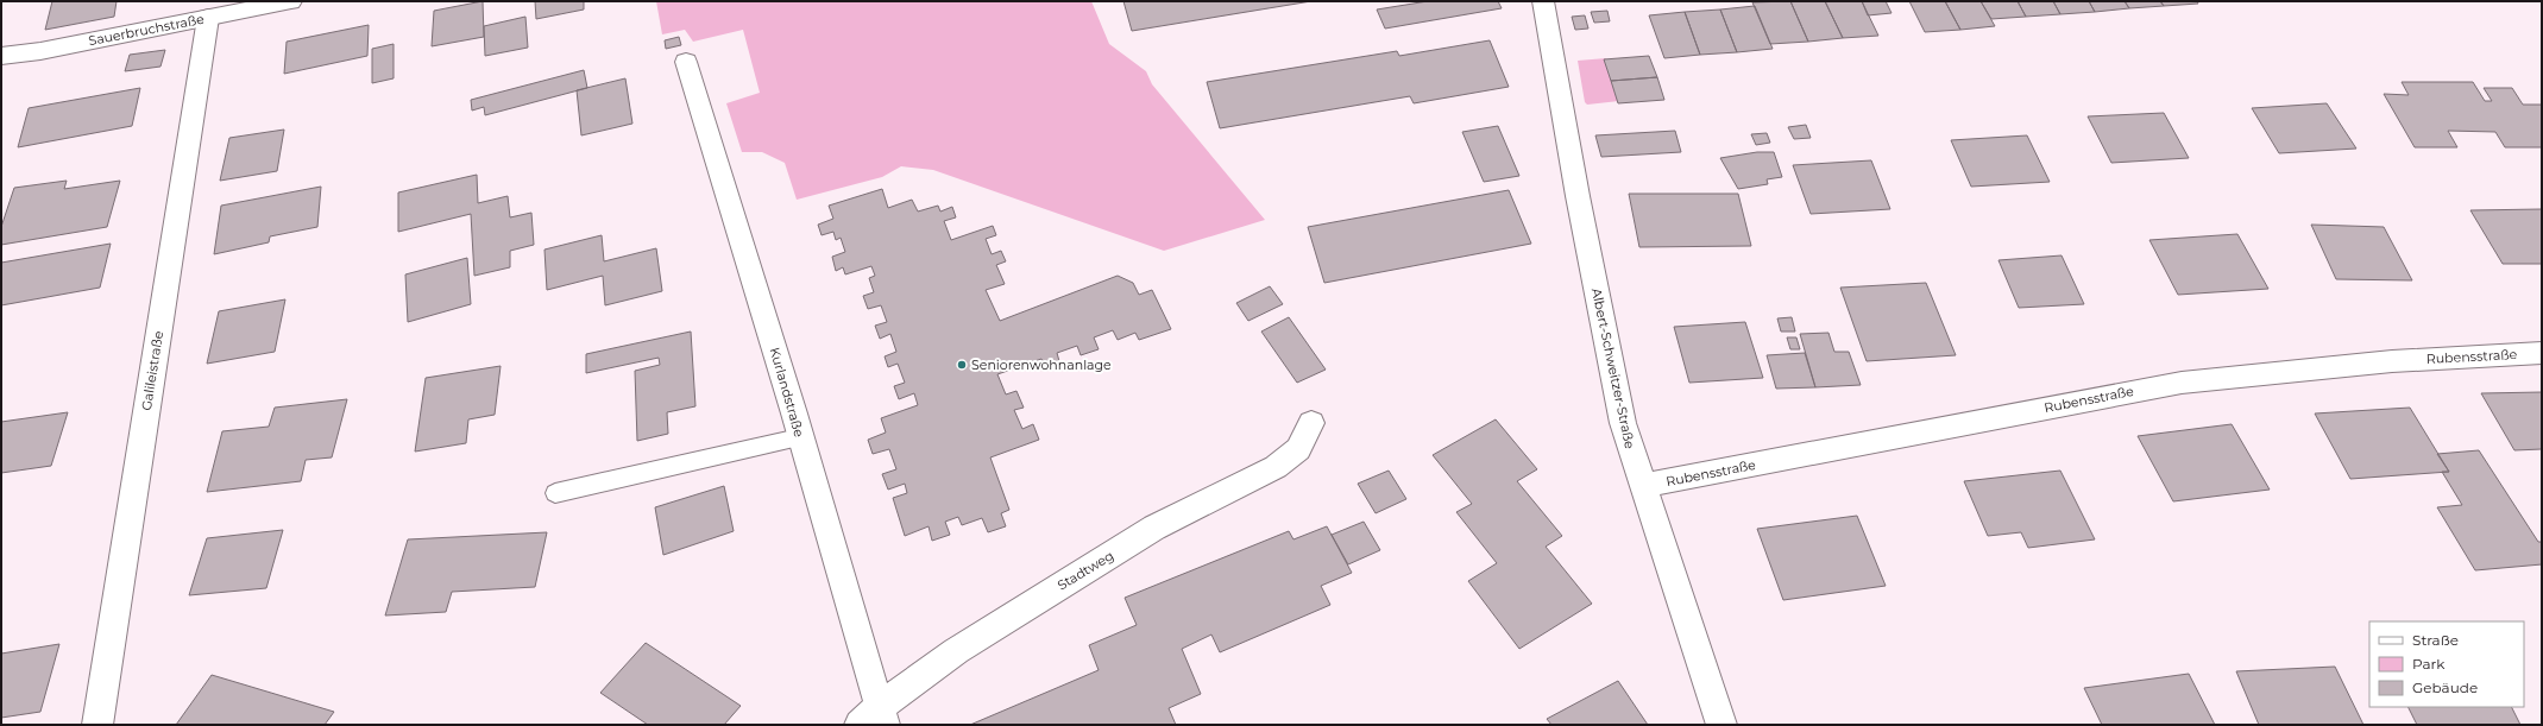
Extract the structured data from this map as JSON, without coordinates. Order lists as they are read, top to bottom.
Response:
{
  "streets": {
    "street": [
      "Sauerbruchstraße",
      "Rubensstraße",
      "Albert-Schweitzer-Straße",
      "Galileistraße",
      "Kurlandstraße",
      "Stadtweg"
    ]
  },
  "crossings": [
    ["Sauerbruchstraße", "Galileistraße"],
    ["Rubensstraße", "Albert-Schweitzer-Straße"],
    ["Kurlandstraße", "Stadtweg"]
  ],
  "places": ["Seniorenwohnanlage"],
  "legend": ["Straße", "Park", "Gebäude"]
}
